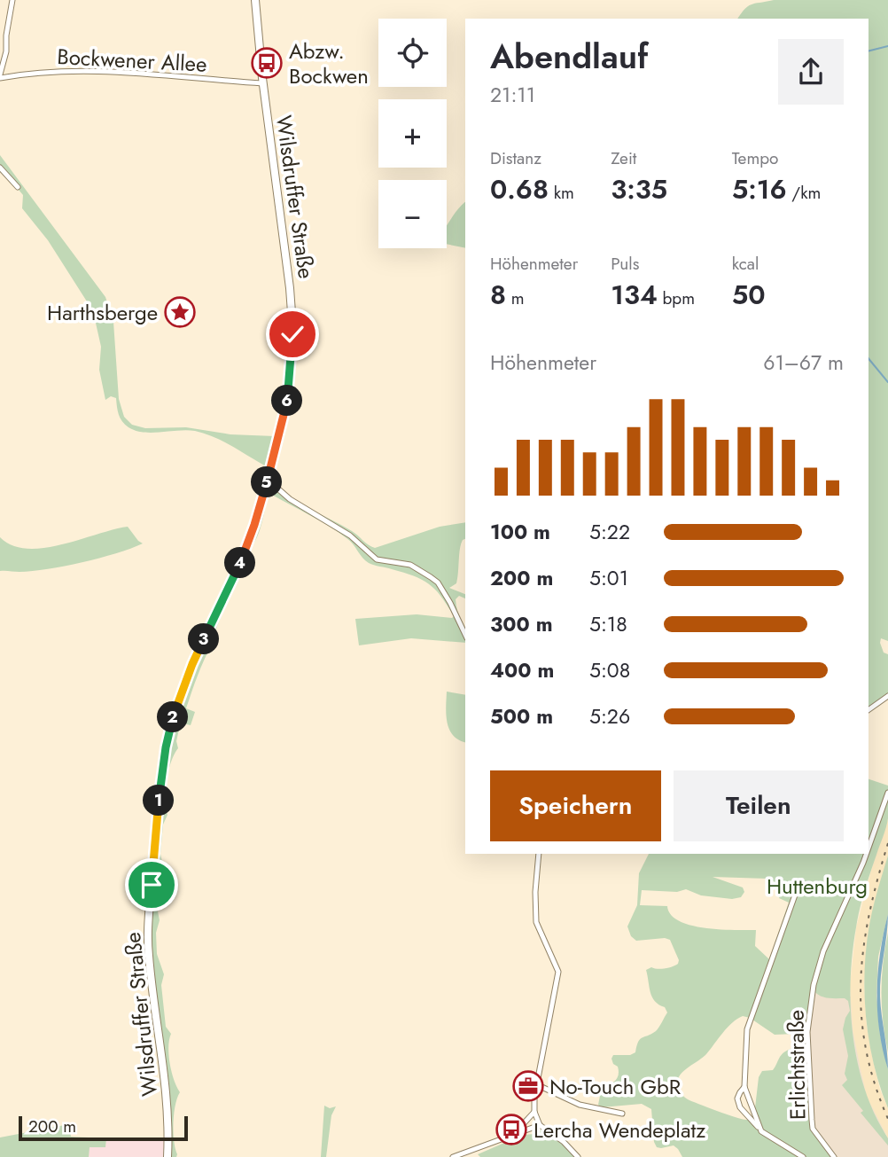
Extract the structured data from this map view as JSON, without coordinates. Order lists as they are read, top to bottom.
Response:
{
  "streets": {
    "main road": ["Wilsdruffer Straße"],
    "street": ["Bockwener Allee", "Erlichtstraße"]
  },
  "crossings": [
    ["Bockwener Allee", "Wilsdruffer Straße"]
  ],
  "parks": ["Huttenburg"],
  "places": {
    "bus stop": ["Abzw. Bockwen", "Lercha Wendeplatz"],
    "place": ["Harthsberge"],
    "office": ["No-Touch GbR"]
  },
  "scale_bar": "200 m",
  "page": {
    "map_buttons": ["+", "−"],
    "heading": ["Abendlauf", "21:11"],
    "stats": [
      ["Distanz", "0.68 km"],
      ["Zeit", "3:35"],
      ["Tempo", "5:16 /km"],
      ["Höhenmeter", "8 m"],
      ["Puls", "134 bpm"],
      ["kcal", "50"]
    ],
    "chart": ["Höhenmeter", "61–67 m"],
    "pins": [
      "6",
      "5",
      "4",
      "3",
      "2",
      "1"
    ],
    "list": [
      {
        "name": "100 m",
        "note": "5:22"
      },
      {
        "name": "200 m",
        "note": "5:01"
      },
      {
        "name": "300 m",
        "note": "5:18"
      },
      {
        "name": "400 m",
        "note": "5:08"
      },
      {
        "name": "500 m",
        "note": "5:26"
      }
    ],
    "buttons": ["Speichern", "Teilen"],
    "scale": "200 m"
  }
}
